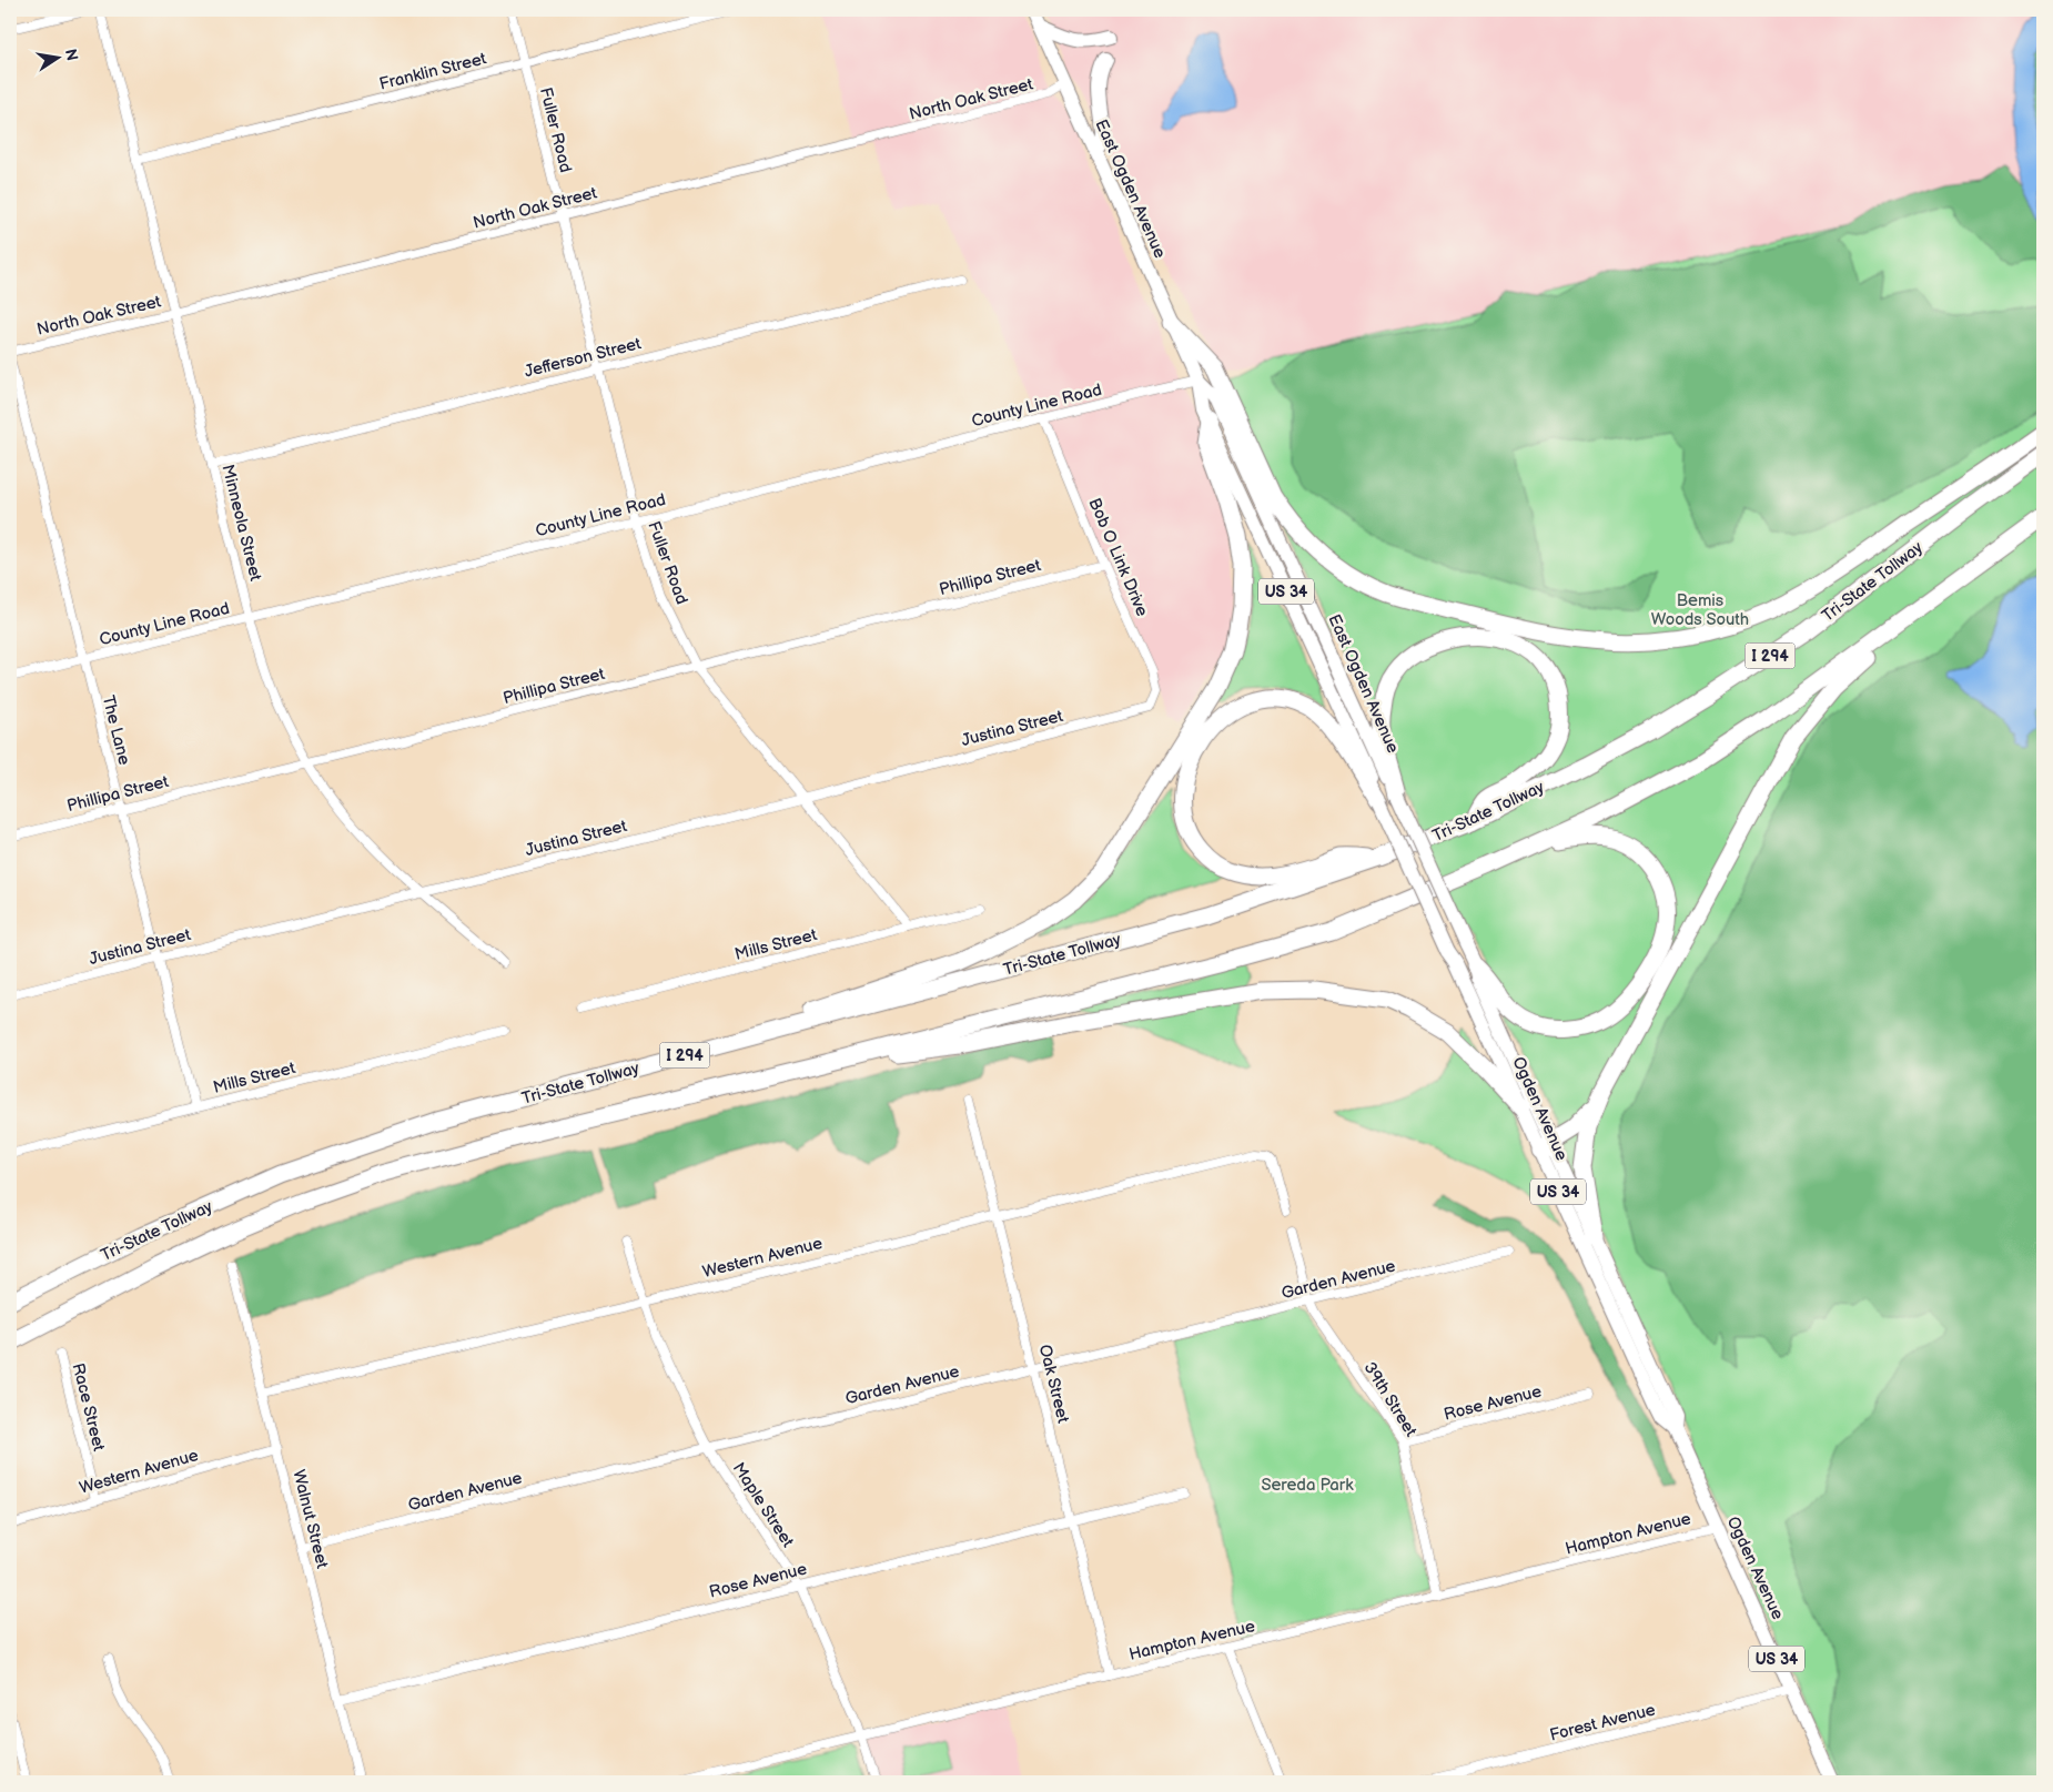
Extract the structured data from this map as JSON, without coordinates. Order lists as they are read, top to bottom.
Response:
{
  "streets": {
    "highway": ["Tri-State Tollway", "I 294"],
    "main road": ["East Ogden Avenue", "US 34", "Ogden Avenue"],
    "street": [
      "Franklin Street",
      "North Oak Street",
      "Fuller Road",
      "Jefferson Street",
      "County Line Road",
      "Minneola Street",
      "Bob O Link Drive",
      "Phillipa Street",
      "Justina Street",
      "The Lane",
      "Mills Street",
      "Western Avenue",
      "Garden Avenue",
      "Oak Street",
      "39th Street",
      "Rose Avenue",
      "Race Street",
      "Maple Street",
      "Walnut Street",
      "Hampton Avenue",
      "Forest Avenue"
    ]
  },
  "crossings": [
    ["Franklin Street", "Fuller Road"],
    ["Franklin Street", "Minneola Street"],
    ["North Oak Street", "Fuller Road"],
    ["North Oak Street", "East Ogden Avenue"],
    ["North Oak Street", "Minneola Street"],
    ["Fuller Road", "Jefferson Street"],
    ["Fuller Road", "County Line Road"],
    ["Fuller Road", "Phillipa Street"],
    ["Fuller Road", "Justina Street"],
    ["Fuller Road", "Mills Street"],
    ["East Ogden Avenue", "County Line Road"],
    ["East Ogden Avenue", "Ogden Avenue"],
    ["Jefferson Street", "Minneola Street"],
    ["County Line Road", "Minneola Street"],
    ["County Line Road", "Bob O Link Drive"],
    ["County Line Road", "The Lane"],
    ["Minneola Street", "Phillipa Street"],
    ["Minneola Street", "Justina Street"],
    ["Bob O Link Drive", "Phillipa Street"],
    ["Bob O Link Drive", "Justina Street"],
    ["Phillipa Street", "The Lane"],
    ["Justina Street", "The Lane"],
    ["The Lane", "Mills Street"],
    ["Ogden Avenue", "Hampton Avenue"],
    ["Ogden Avenue", "Forest Avenue"],
    ["Western Avenue", "Oak Street"],
    ["Western Avenue", "Race Street"],
    ["Western Avenue", "Maple Street"],
    ["Western Avenue", "Walnut Street"],
    ["Garden Avenue", "Oak Street"],
    ["Garden Avenue", "39th Street"],
    ["Garden Avenue", "Maple Street"],
    ["Garden Avenue", "Walnut Street"],
    ["Oak Street", "Rose Avenue"],
    ["Oak Street", "Hampton Avenue"],
    ["39th Street", "Rose Avenue"],
    ["39th Street", "Hampton Avenue"],
    ["Rose Avenue", "Maple Street"],
    ["Rose Avenue", "Walnut Street"],
    ["Maple Street", "Hampton Avenue"]
  ],
  "parks": ["Bemis Woods South", "Sereda Park"],
  "north": "right"
}
